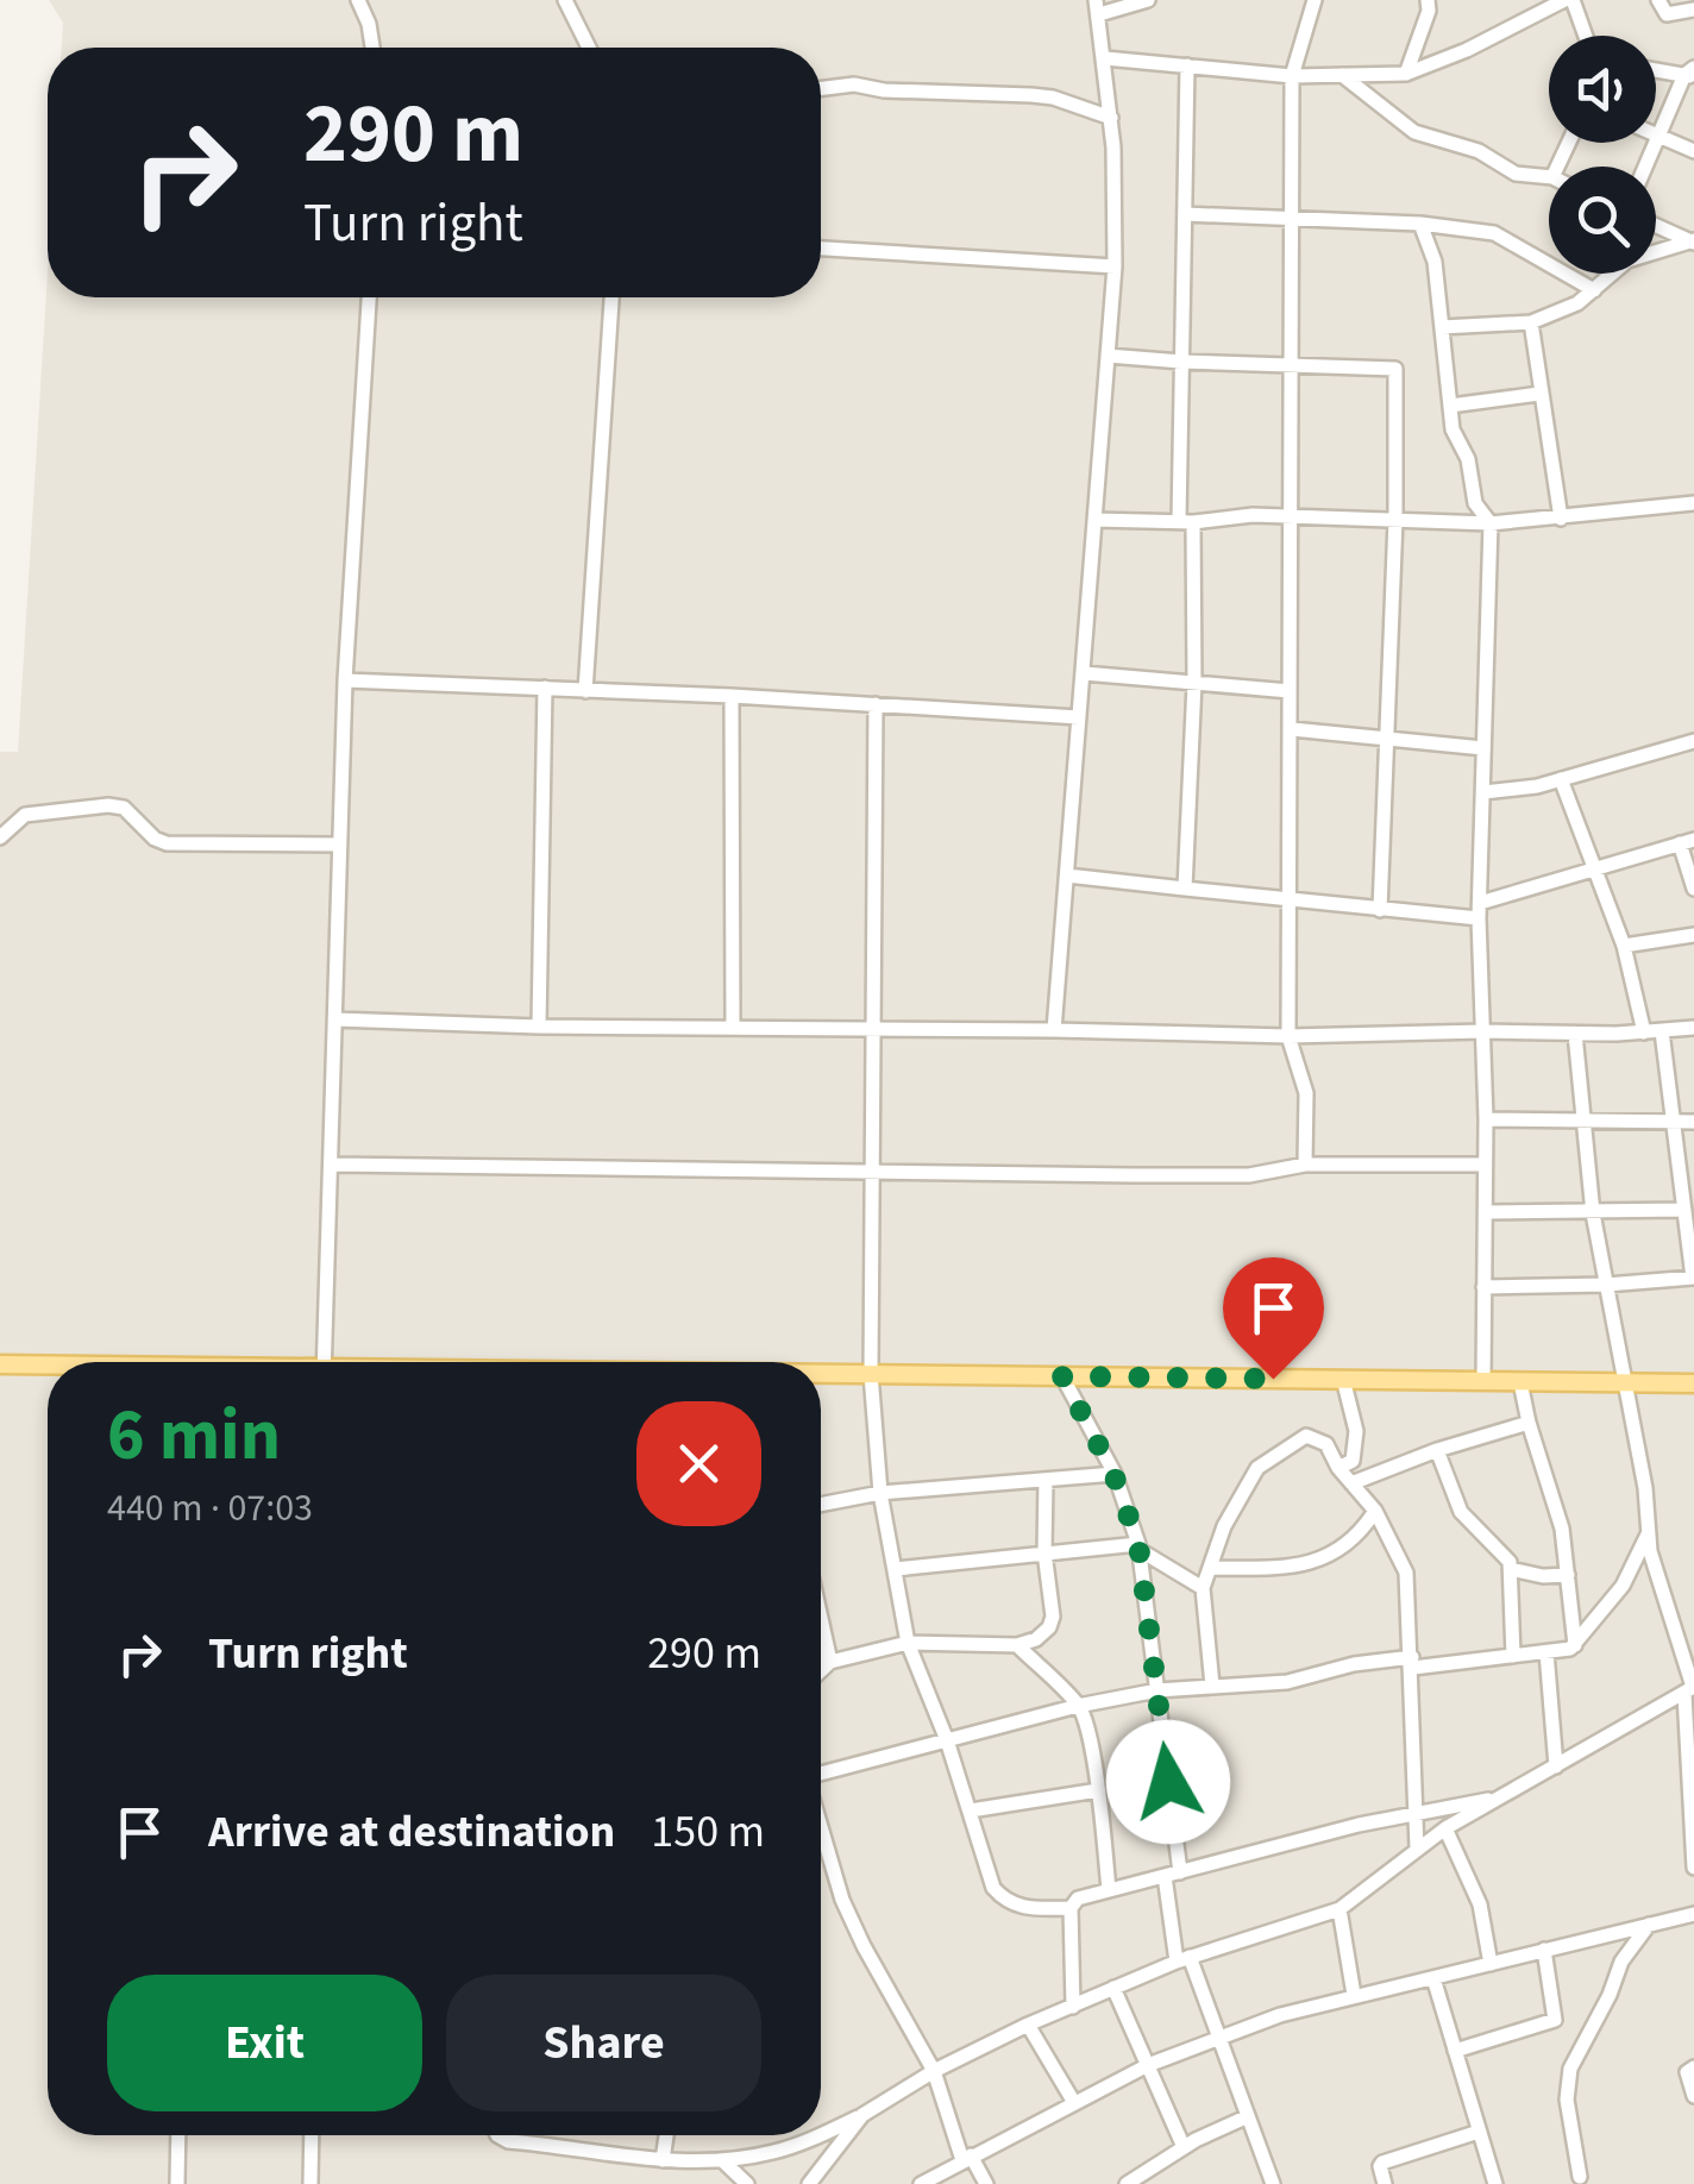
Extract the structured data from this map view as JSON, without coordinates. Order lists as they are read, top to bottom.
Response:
{
  "page": {
    "turn": ["290 m", "Turn right"],
    "heading": ["6 min", "440 m · 07:03"],
    "list": [
      {
        "name": "Turn right",
        "value": "290 m"
      },
      {
        "name": "Arrive at destination",
        "value": "150 m"
      }
    ],
    "buttons": ["Exit", "Share"]
  }
}
